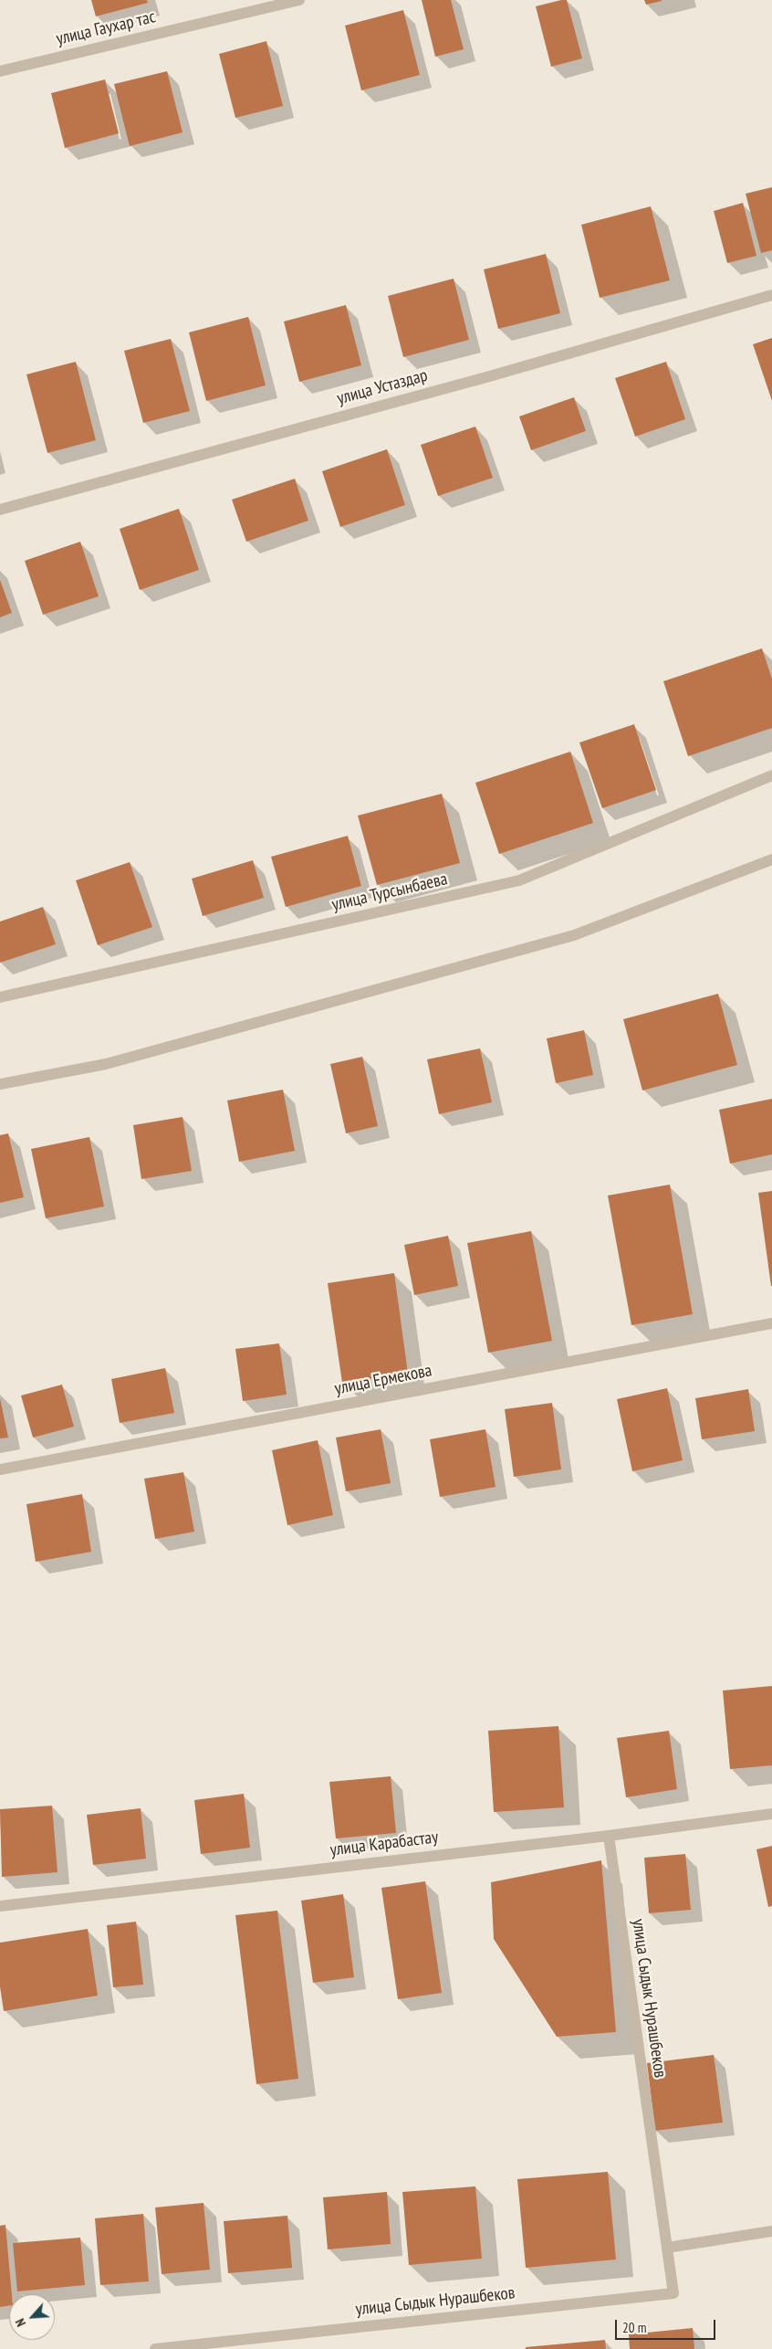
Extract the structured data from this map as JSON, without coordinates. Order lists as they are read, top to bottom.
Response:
{
  "streets": {
    "street": [
      "улица Гаухар тас",
      "улица Устаздар",
      "улица Турсынбаева",
      "улица Ермекова",
      "улица Карабастау",
      "улица Сыдык Нурашбеков"
    ]
  },
  "crossings": [
    ["улица Карабастау", "улица Сыдык Нурашбеков"]
  ],
  "scale_bar": "20 m",
  "north": "bottom left"
}
